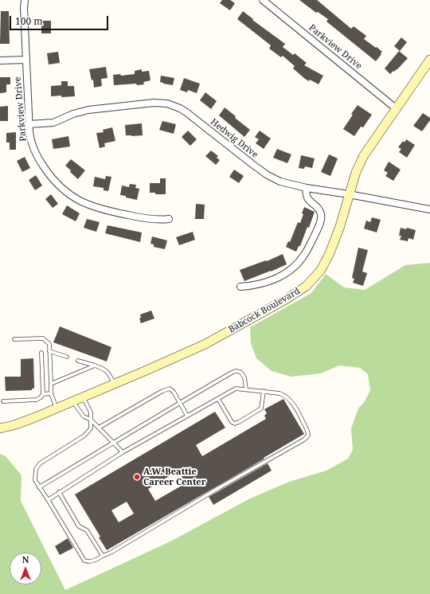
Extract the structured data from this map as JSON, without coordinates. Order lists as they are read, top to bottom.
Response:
{
  "streets": {
    "main road": ["Babcock Boulevard"],
    "street": ["Parkview Drive", "Hedwig Drive"]
  },
  "crossings": [
    ["Parkview Drive", "Hedwig Drive"],
    ["Parkview Drive", "Babcock Boulevard"],
    ["Hedwig Drive", "Babcock Boulevard"]
  ],
  "places": ["A.W. Beattie Career Center"],
  "scale_bar": "100 m",
  "north": "top"
}
